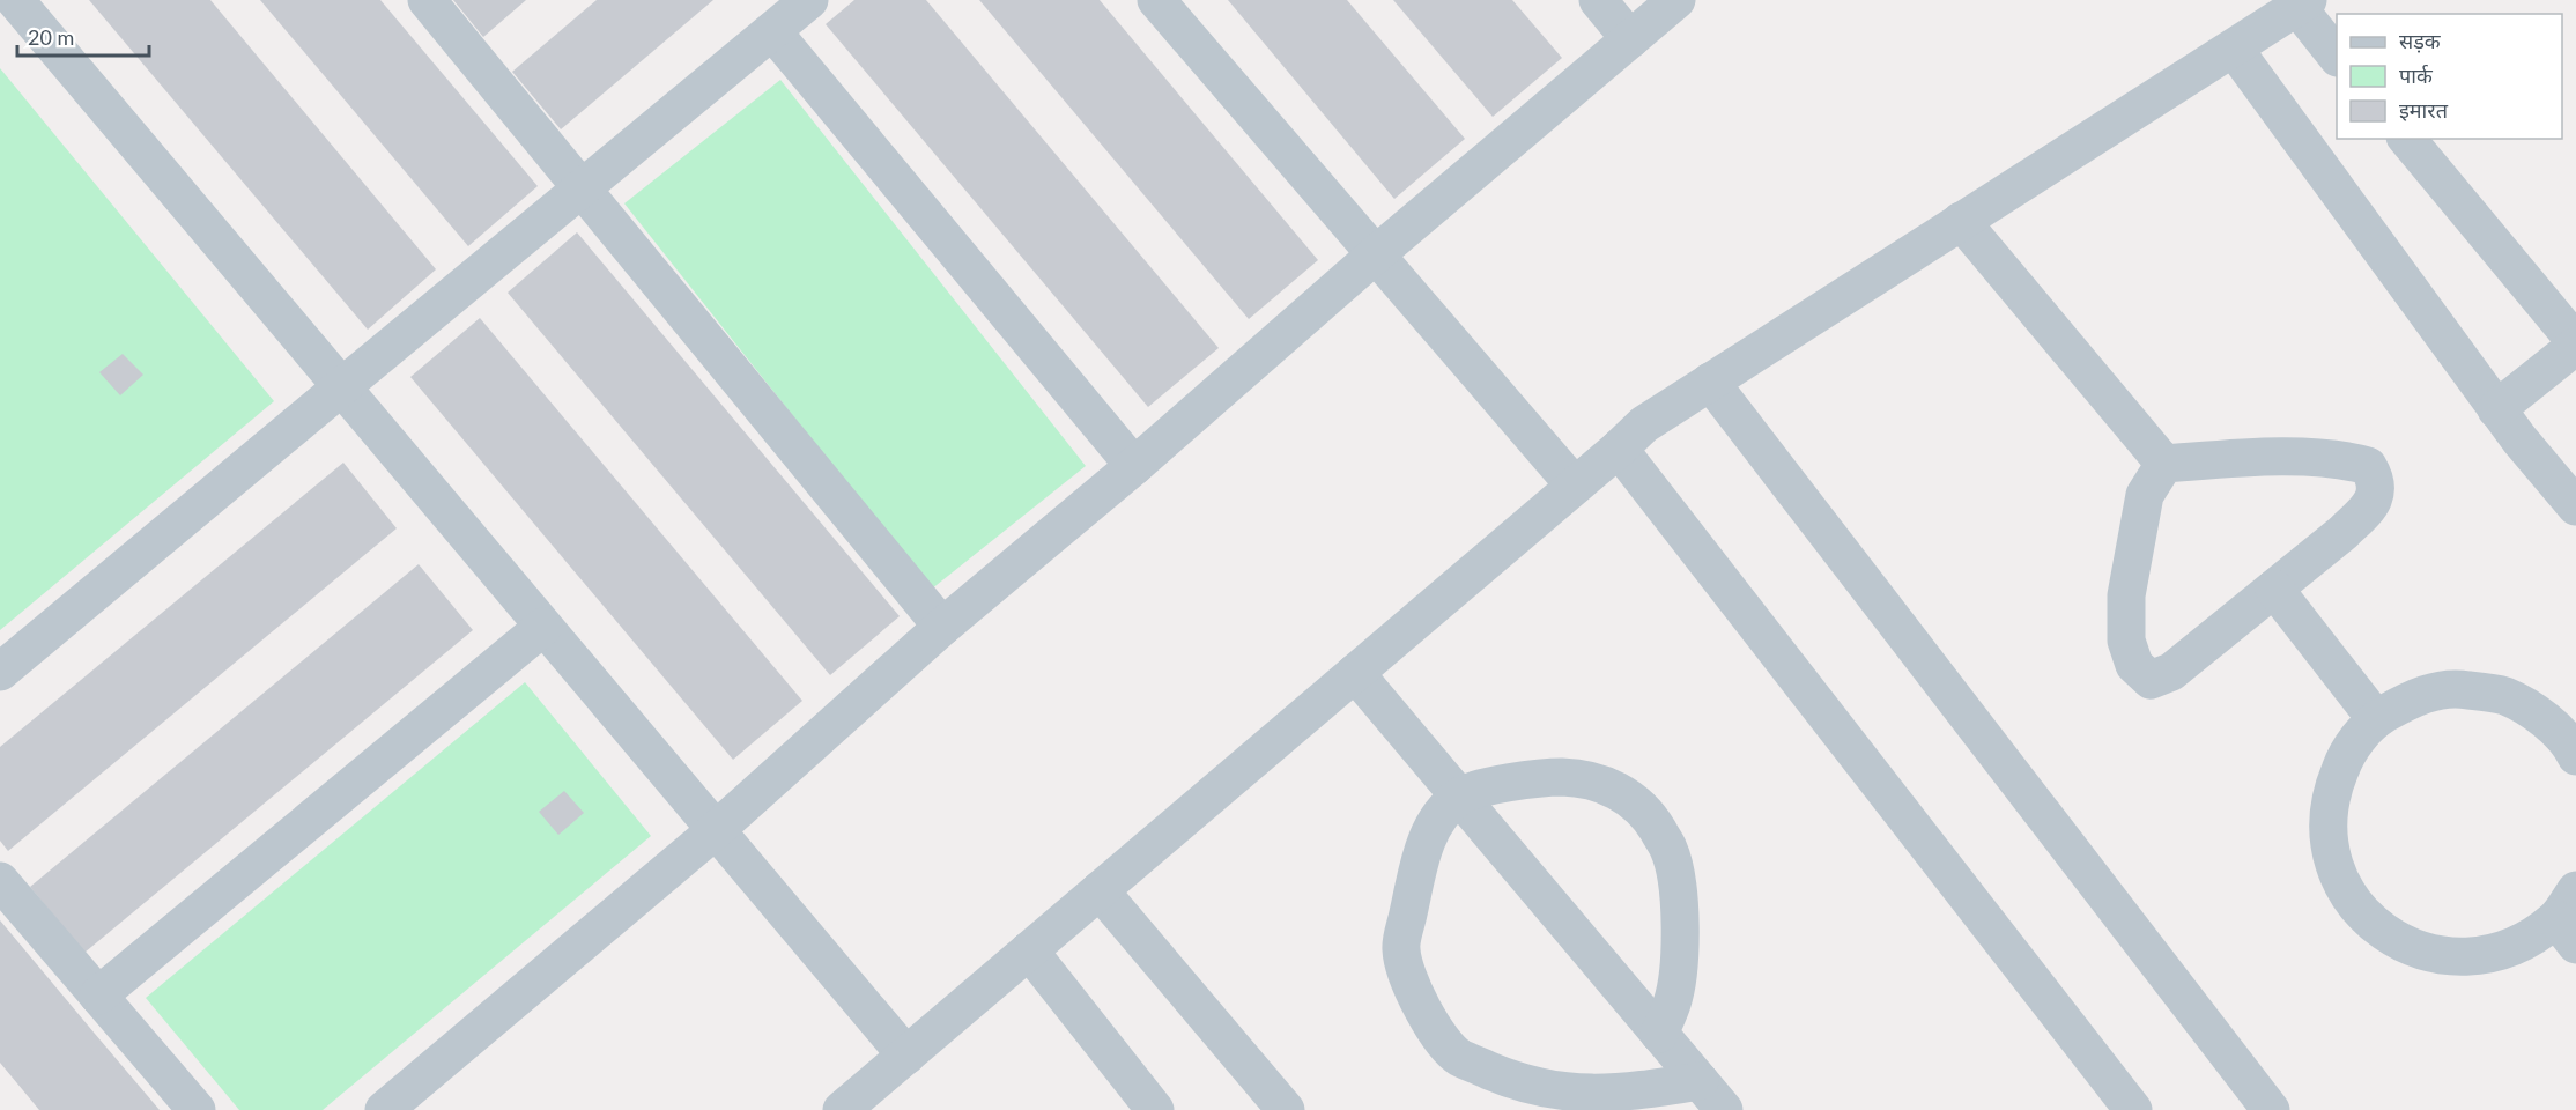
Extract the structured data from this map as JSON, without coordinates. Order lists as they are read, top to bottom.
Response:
{
  "legend": ["सड़क", "पार्क", "इमारत"],
  "scale_bar": "20 m"
}
